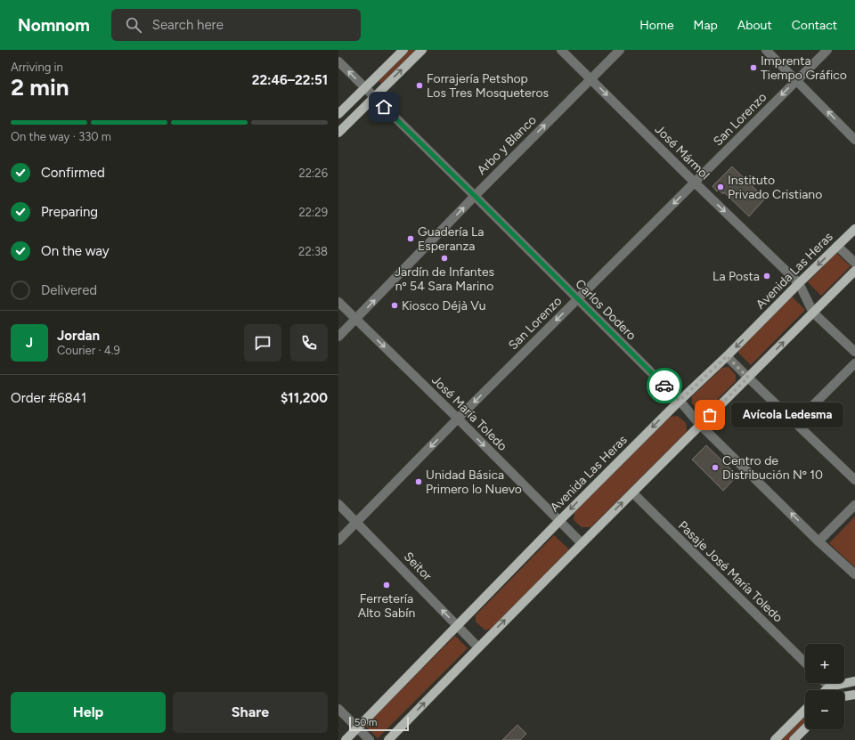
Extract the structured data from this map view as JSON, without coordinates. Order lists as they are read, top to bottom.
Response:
{
  "streets": {
    "main road": ["Avenida Las Heras"],
    "street": [
      "San Lorenzo",
      "Arbo y Blanco",
      "José Mármol",
      "Carlos Dodero",
      "José María Toledo",
      "Seitor",
      "Pasaje José María Toledo"
    ]
  },
  "crossings": [
    ["San Lorenzo", "José Mármol"],
    ["San Lorenzo", "Carlos Dodero"],
    ["San Lorenzo", "José María Toledo"],
    ["San Lorenzo", "Seitor"],
    ["Arbo y Blanco", "José Mármol"],
    ["Arbo y Blanco", "Carlos Dodero"],
    ["Arbo y Blanco", "José María Toledo"],
    ["José Mármol", "Avenida Las Heras"],
    ["Avenida Las Heras", "Carlos Dodero"],
    ["Avenida Las Heras", "José María Toledo"],
    ["Avenida Las Heras", "Seitor"]
  ],
  "one_way": [
    "San Lorenzo",
    "Arbo y Blanco",
    "José Mármol",
    "José María Toledo",
    "Seitor"
  ],
  "places": [
    "Imprenta Tiempo Gráfico",
    "Forrajería Petshop Los Tres Mosqueteros",
    "Instituto Privado Cristiano",
    "Guadería La Esperanza",
    "Jardín de Infantes nº 54 Sara Marino",
    "La Posta",
    "Kiosco Déjà Vu",
    "Avícola Ledesma",
    "Centro de Distribución Nº 10",
    "Unidad Básica Primero lo Nuevo",
    "Ferretería Alto Sabín"
  ],
  "scale_bar": "50 m",
  "page": {
    "header": "Nomnom",
    "search": "Search here",
    "nav": [
      "Home",
      "Map",
      "About",
      "Contact"
    ],
    "heading": ["2 min", "Arriving in", "22:46–22:51"],
    "panel": [
      "Jordan",
      "Courier · 4.9",
      "Order #6841",
      "$11,200"
    ],
    "bar": "On the way · 330 m",
    "list": [
      ["Confirmed", "22:26"],
      ["Preparing", "22:29"],
      ["On the way", "22:38"],
      "Delivered"
    ],
    "round": "J",
    "bubble": "Avícola Ledesma",
    "map_buttons": ["+", "−"],
    "buttons": ["Help", "Share"],
    "scale": "50 m"
  }
}
